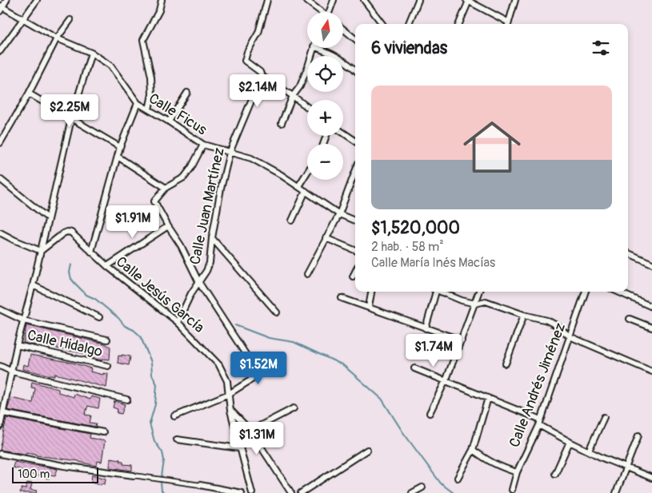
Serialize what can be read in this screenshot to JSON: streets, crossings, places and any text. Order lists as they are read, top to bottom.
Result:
{
  "streets": {
    "street": [
      "Calle Ficus",
      "Calle Juan Martínez",
      "Calle Jesús García",
      "Calle Hidalgo",
      "Calle Andrés Jiménez"
    ]
  },
  "crossings": [
    ["Calle Ficus", "Calle Juan Martínez"],
    ["Calle Juan Martínez", "Calle Jesús García"]
  ],
  "scale_bar": "100 m",
  "north": "top",
  "page": {
    "map_buttons": ["+", "−"],
    "heading": "6 viviendas",
    "list": [
      {
        "name": "$1,520,000",
        "note": "2 hab. · 58 m² · Calle María Inés Macías"
      }
    ],
    "price": [
      "$2.14M",
      "$2.25M",
      "$1.91M",
      "$1.74M",
      "$1.52M",
      "$1.31M"
    ],
    "scale": "100 m"
  }
}
